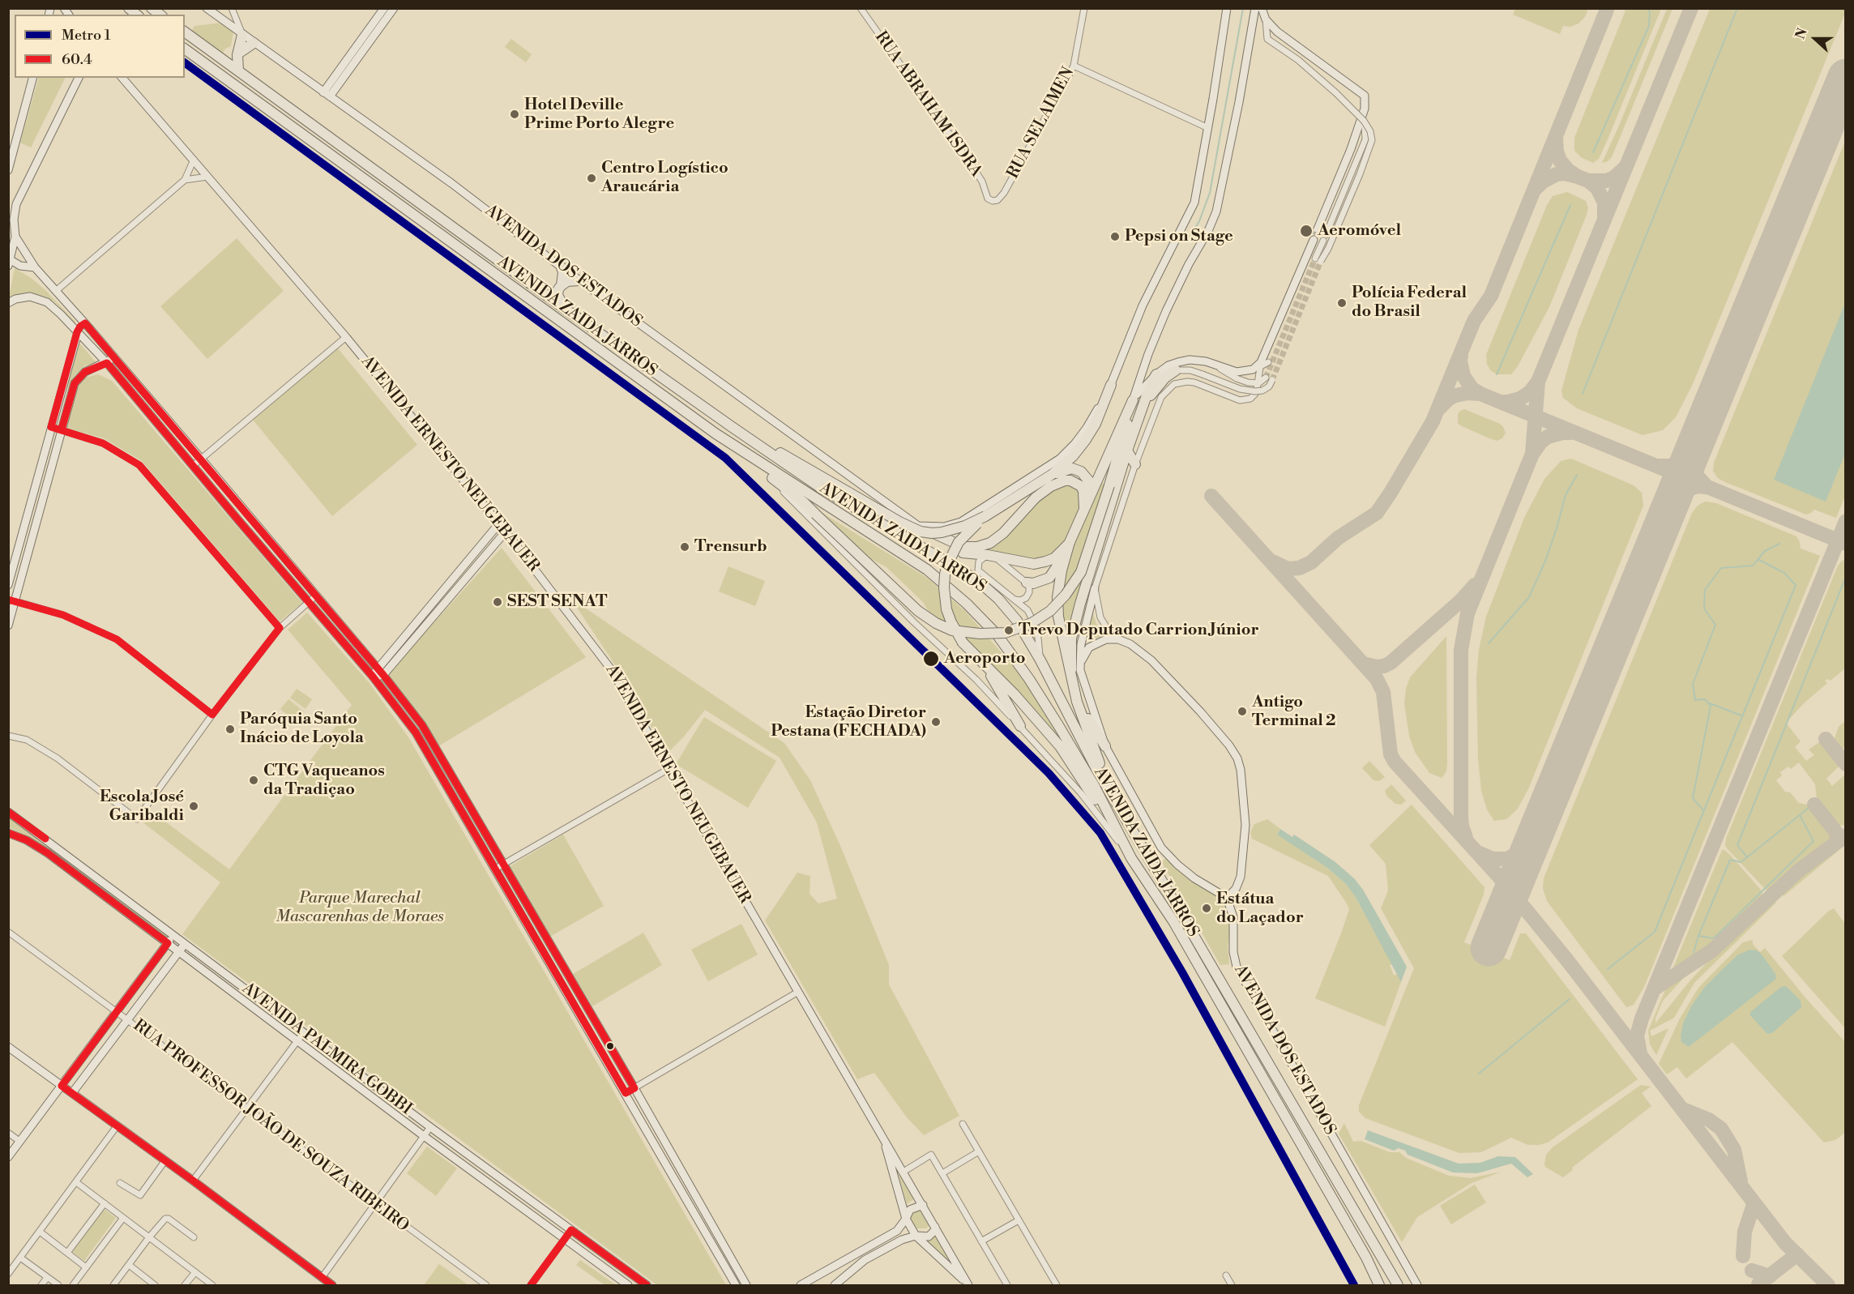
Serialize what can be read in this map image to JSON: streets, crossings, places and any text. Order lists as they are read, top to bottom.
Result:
{
  "streets": {
    "highway": ["AVENIDA ZAIDA JARROS"],
    "street": [
      "RUA ABRAHAM ISDRA",
      "RUA SELAIMEN",
      "AVENIDA DOS ESTADOS",
      "AVENIDA ERNESTO NEUGEBAUER",
      "AVENIDA PALMIRA GOBBI",
      "RUA PROFESSOR JOÃO DE SOUZA RIBEIRO"
    ]
  },
  "crossings": [
    ["RUA ABRAHAM ISDRA", "RUA SELAIMEN"]
  ],
  "parks": ["Parque Marechal Mascarenhas de Moraes"],
  "places": [
    "Hotel Deville Prime Porto Alegre",
    "Centro Logístico Araucária",
    "Aeromóvel",
    "Pepsi on Stage",
    "Polícia Federal do Brasil",
    "Trensurb",
    "SEST SENAT",
    "Trevo Deputado Carrion Júnior",
    "Aeroporto",
    "Antigo Terminal 2",
    "Estação Diretor Pestana (FECHADA)",
    "Paróquia Santo Inácio de Loyola",
    "CTG Vaqueanos da Tradiçao",
    "Escola José Garibaldi",
    "Estátua do Laçador"
  ],
  "lines": ["metro line 1", "transit line 60.4"],
  "legend": ["Metro 1", "60.4"],
  "north": "left"
}
